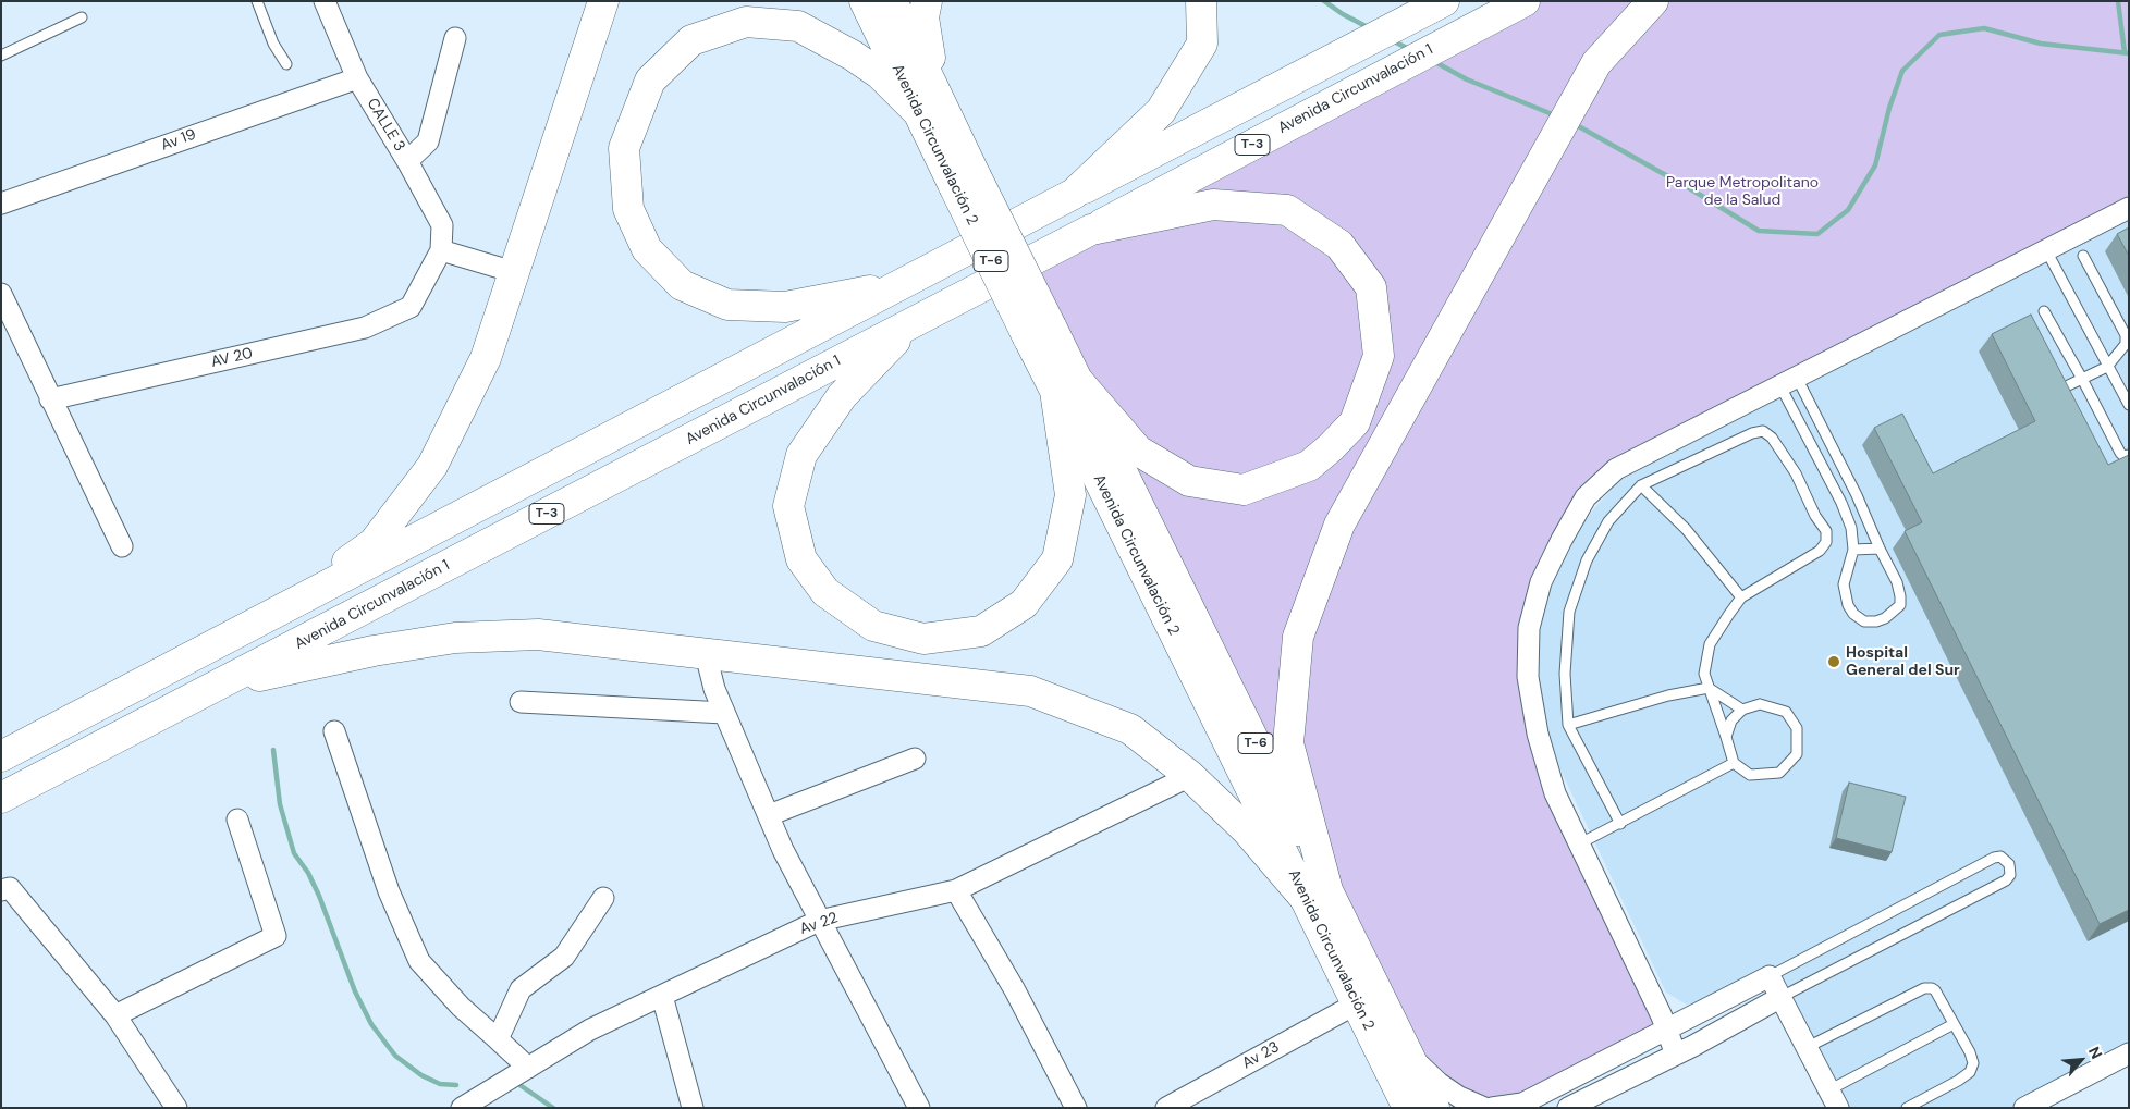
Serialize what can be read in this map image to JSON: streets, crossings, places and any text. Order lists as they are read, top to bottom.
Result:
{
  "streets": {
    "main road": [
      "Avenida Circunvalación 1",
      "Avenida Circunvalación 2",
      "T-3",
      "T-6"
    ],
    "street": [
      "CALLE 3",
      "Av 19",
      "AV 20",
      "Av 22",
      "Av 23"
    ]
  },
  "crossings": [
    ["CALLE 3", "Av 19"],
    ["CALLE 3", "AV 20"],
    ["Avenida Circunvalación 2", "Av 23"]
  ],
  "parks": ["Parque Metropolitano de la Salud"],
  "places": ["Hospital General del Sur"],
  "north": "top right"
}
